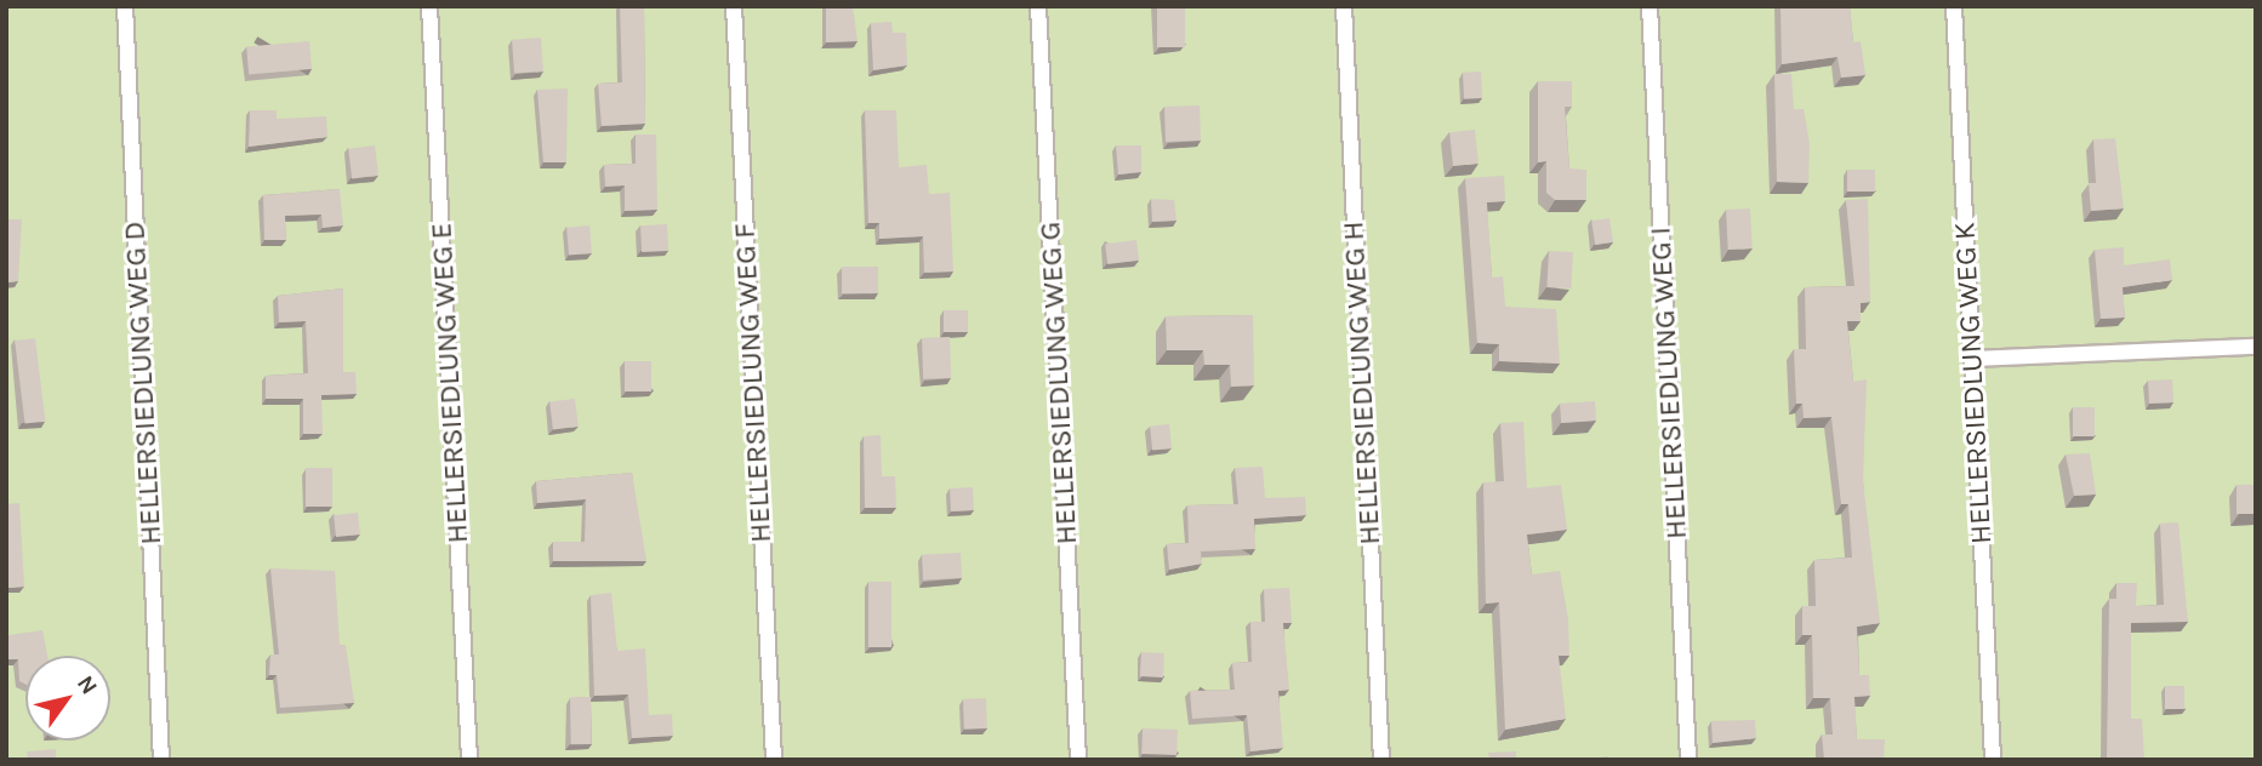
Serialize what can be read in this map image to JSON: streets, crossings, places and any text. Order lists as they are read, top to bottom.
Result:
{
  "streets": {
    "lane": [
      "HELLERSIEDLUNG WEG D",
      "HELLERSIEDLUNG WEG E",
      "HELLERSIEDLUNG WEG F",
      "HELLERSIEDLUNG WEG G",
      "HELLERSIEDLUNG WEG H",
      "HELLERSIEDLUNG WEG I",
      "HELLERSIEDLUNG WEG K"
    ]
  },
  "north": "top right"
}
